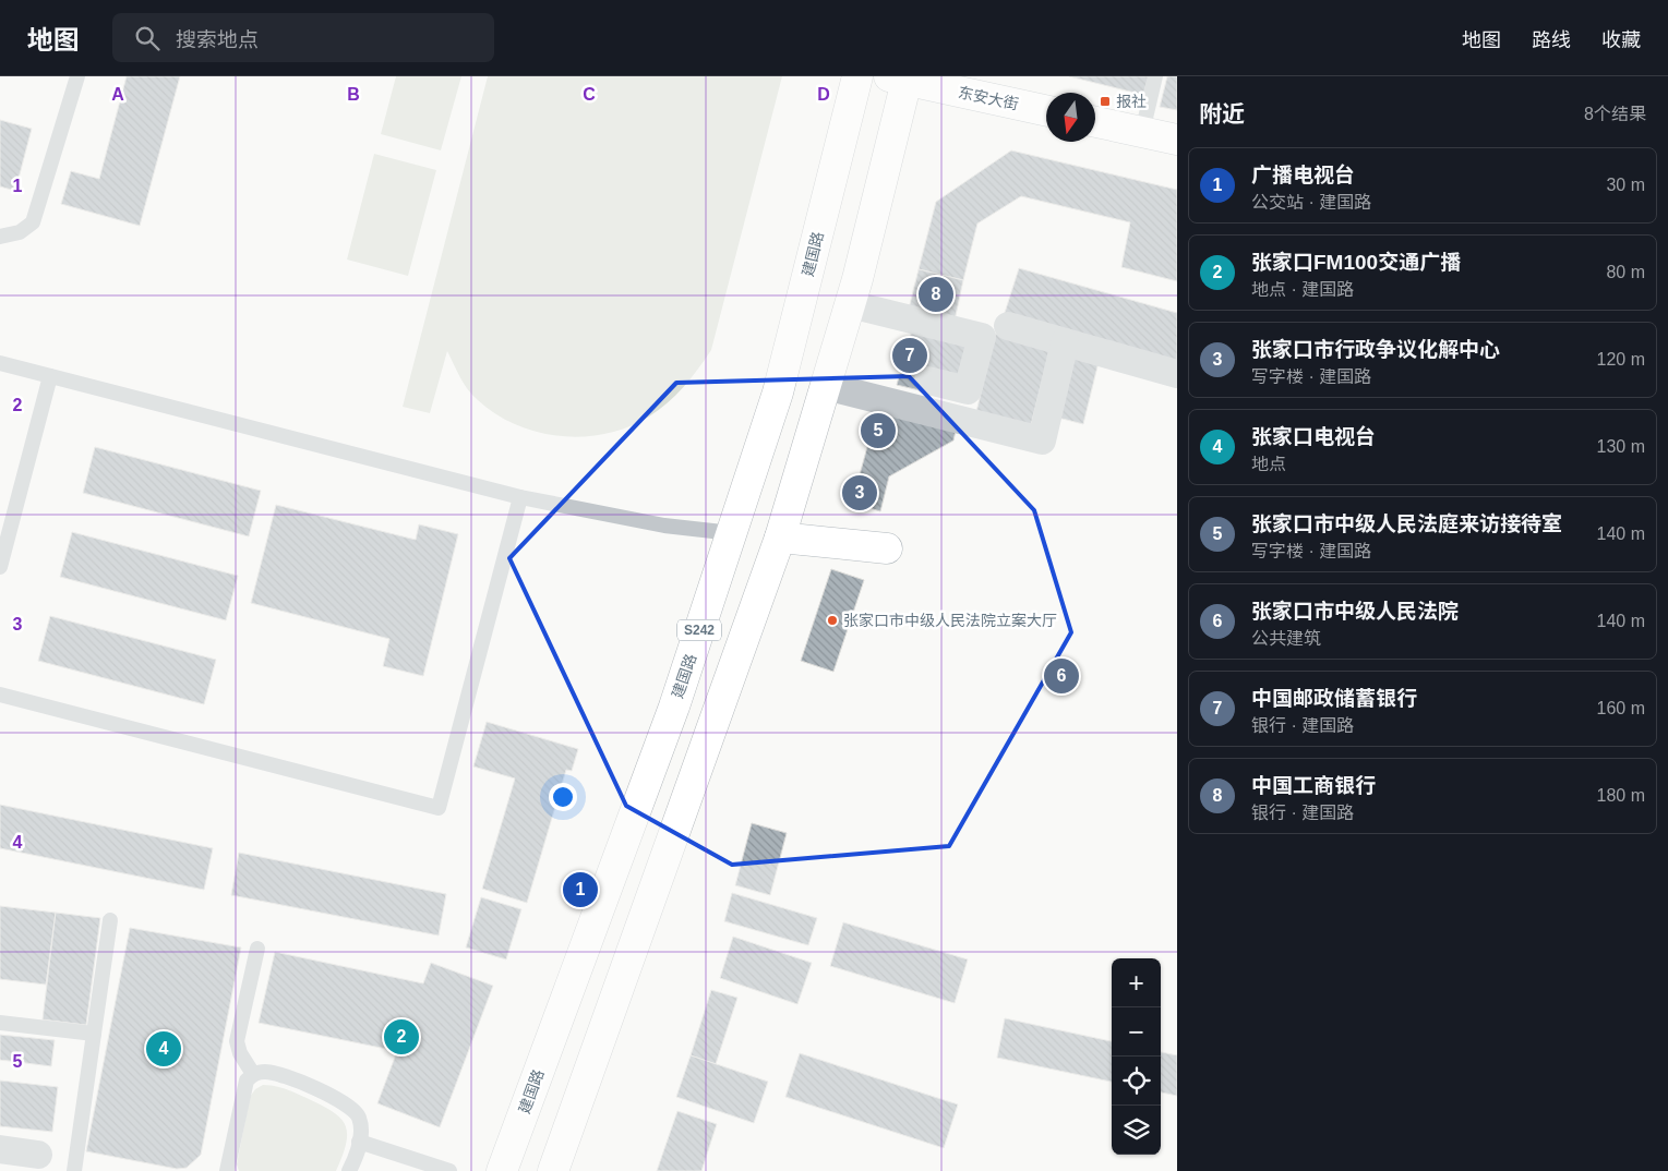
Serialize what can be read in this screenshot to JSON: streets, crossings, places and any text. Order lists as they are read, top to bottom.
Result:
{
  "streets": {
    "main road": ["东安大街", "建国路", "S242"]
  },
  "crossings": [
    ["东安大街", "S242"]
  ],
  "places": {
    "transit": ["报社"],
    "other": ["张家口市中级人民法院立案大厅"]
  },
  "north": "bottom",
  "page": {
    "header": "地图",
    "search": "搜索地点",
    "nav": ["地图", "路线", "收藏"],
    "heading": ["附近", "8个结果"],
    "list": [
      {
        "mark": "1",
        "name": "广播电视台",
        "note": "公交站 · 建国路",
        "value": "30 m"
      },
      {
        "mark": "2",
        "name": "张家口FM100交通广播",
        "note": "地点 · 建国路",
        "value": "80 m"
      },
      {
        "mark": "3",
        "name": "张家口市行政争议化解中心",
        "note": "写字楼 · 建国路",
        "value": "120 m"
      },
      {
        "mark": "4",
        "name": "张家口电视台",
        "note": "地点",
        "value": "130 m"
      },
      {
        "mark": "5",
        "name": "张家口市中级人民法庭来访接待室",
        "note": "写字楼 · 建国路",
        "value": "140 m"
      },
      {
        "mark": "6",
        "name": "张家口市中级人民法院",
        "note": "公共建筑",
        "value": "140 m"
      },
      {
        "mark": "7",
        "name": "中国邮政储蓄银行",
        "note": "银行 · 建国路",
        "value": "160 m"
      },
      {
        "mark": "8",
        "name": "中国工商银行",
        "note": "银行 · 建国路",
        "value": "180 m"
      }
    ],
    "pins": [
      "8",
      "7",
      "5",
      "3",
      "6",
      "1",
      "2",
      "4"
    ],
    "map_buttons": ["+", "−"]
  },
  "grid": {
    "columns": [
      "A",
      "B",
      "C",
      "D"
    ],
    "rows": [
      "1",
      "2",
      "3",
      "4",
      "5"
    ]
  }
}
